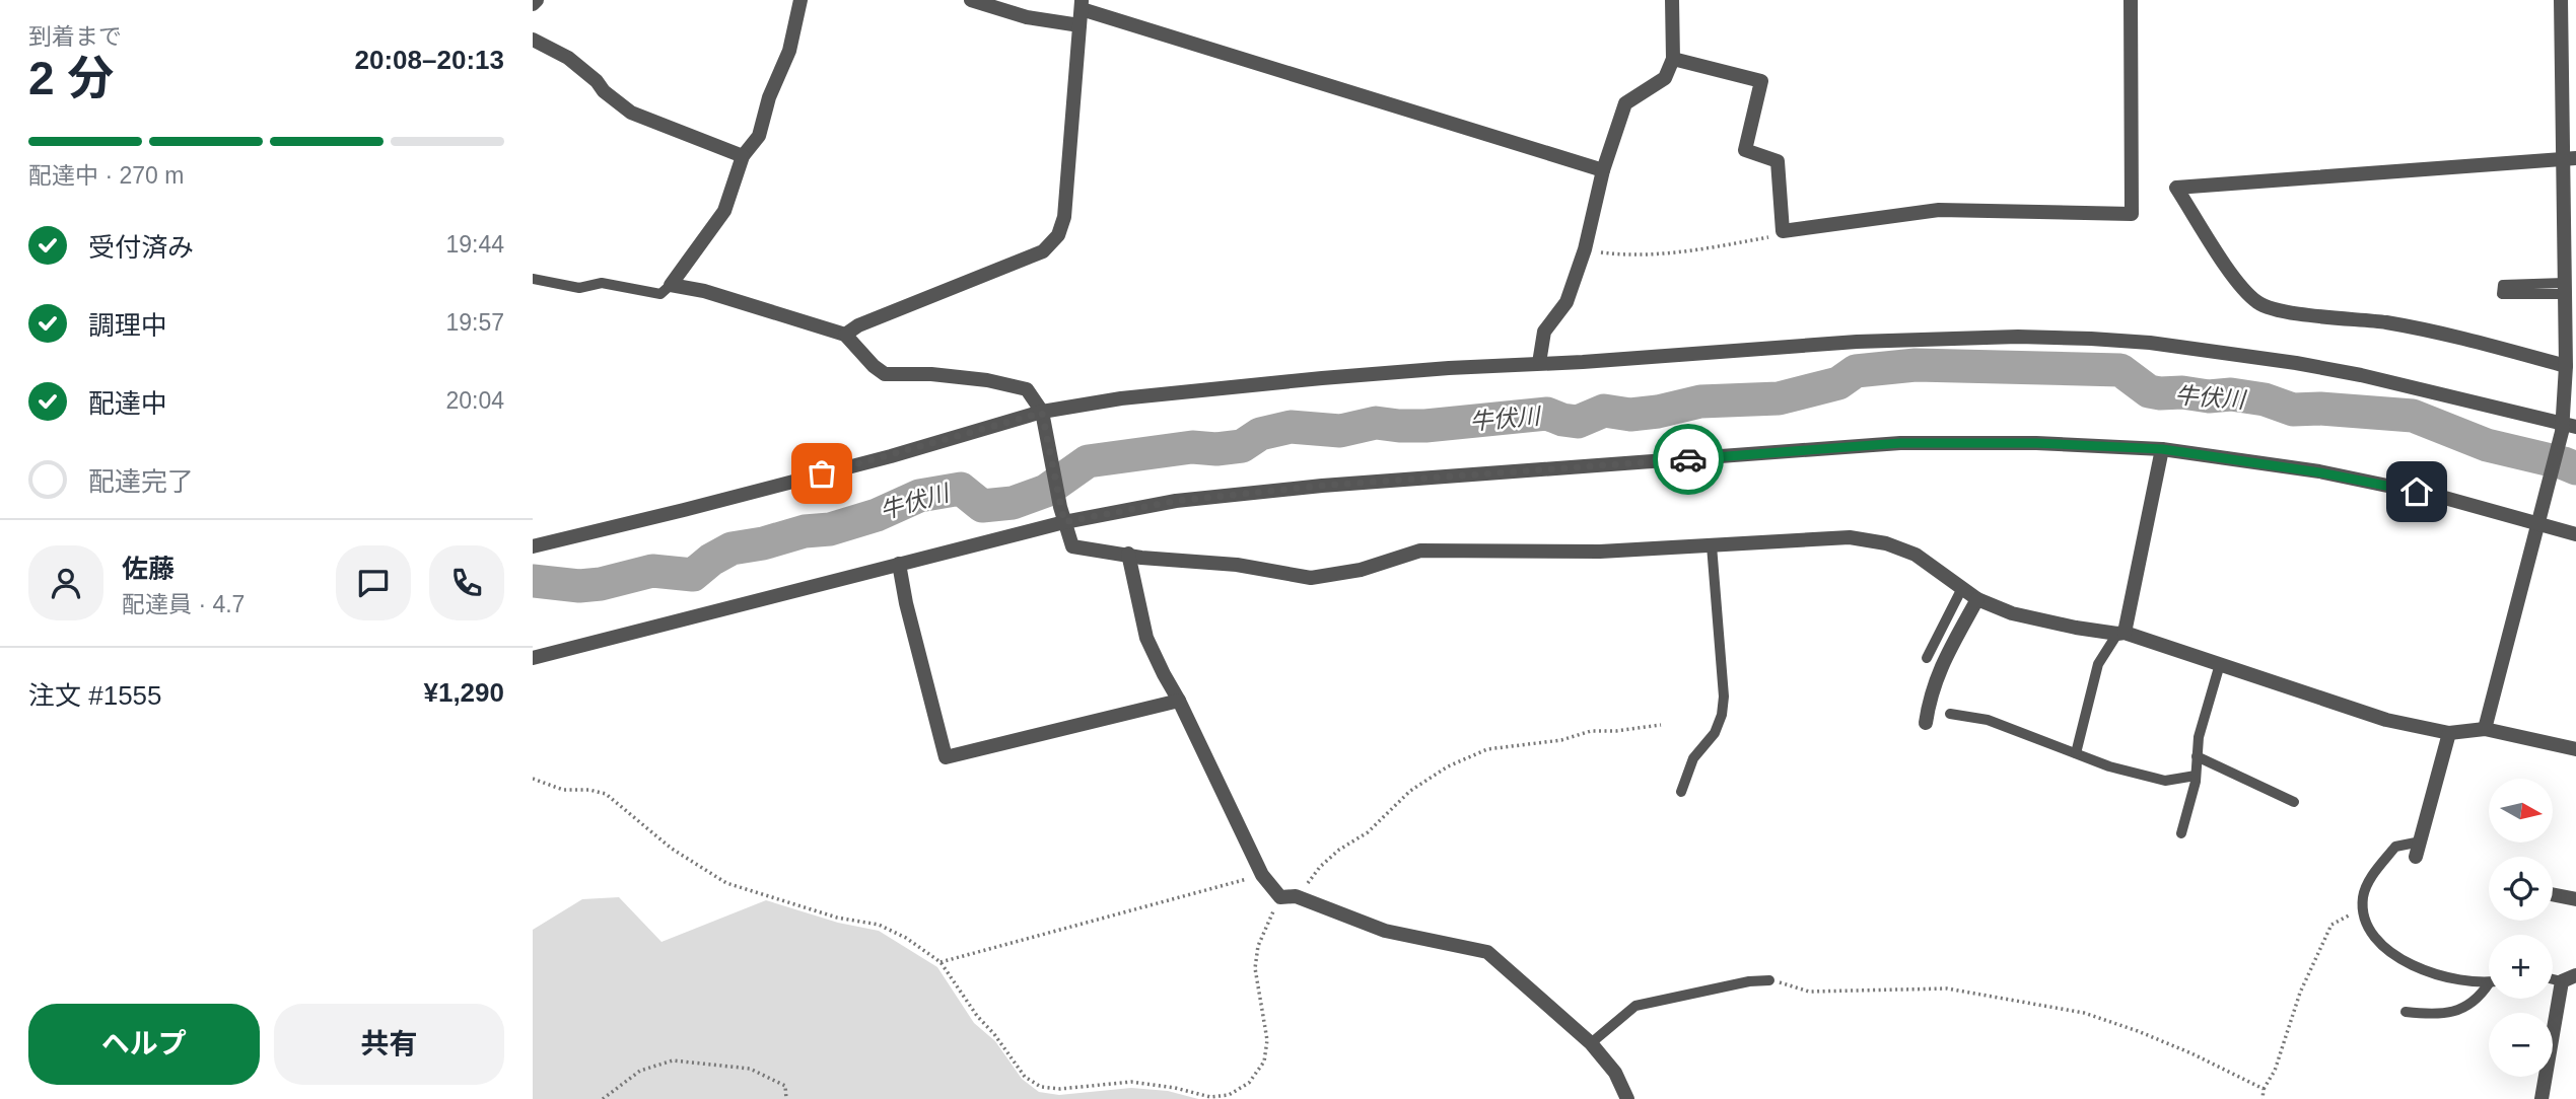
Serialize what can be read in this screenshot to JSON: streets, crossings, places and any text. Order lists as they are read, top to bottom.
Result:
{
  "water": ["牛伏川"],
  "north": "right",
  "page": {
    "heading": ["2 分", "到着まで", "20:08–20:13"],
    "panel": [
      "佐藤",
      "配達員 · 4.7",
      "注文 #1555",
      "¥1,290"
    ],
    "bar": "配達中 · 270 m",
    "list": [
      ["受付済み", "19:44"],
      ["調理中", "19:57"],
      ["配達中", "20:04"],
      "配達完了"
    ],
    "map_buttons": ["+", "−"],
    "buttons": ["ヘルプ", "共有"]
  }
}
